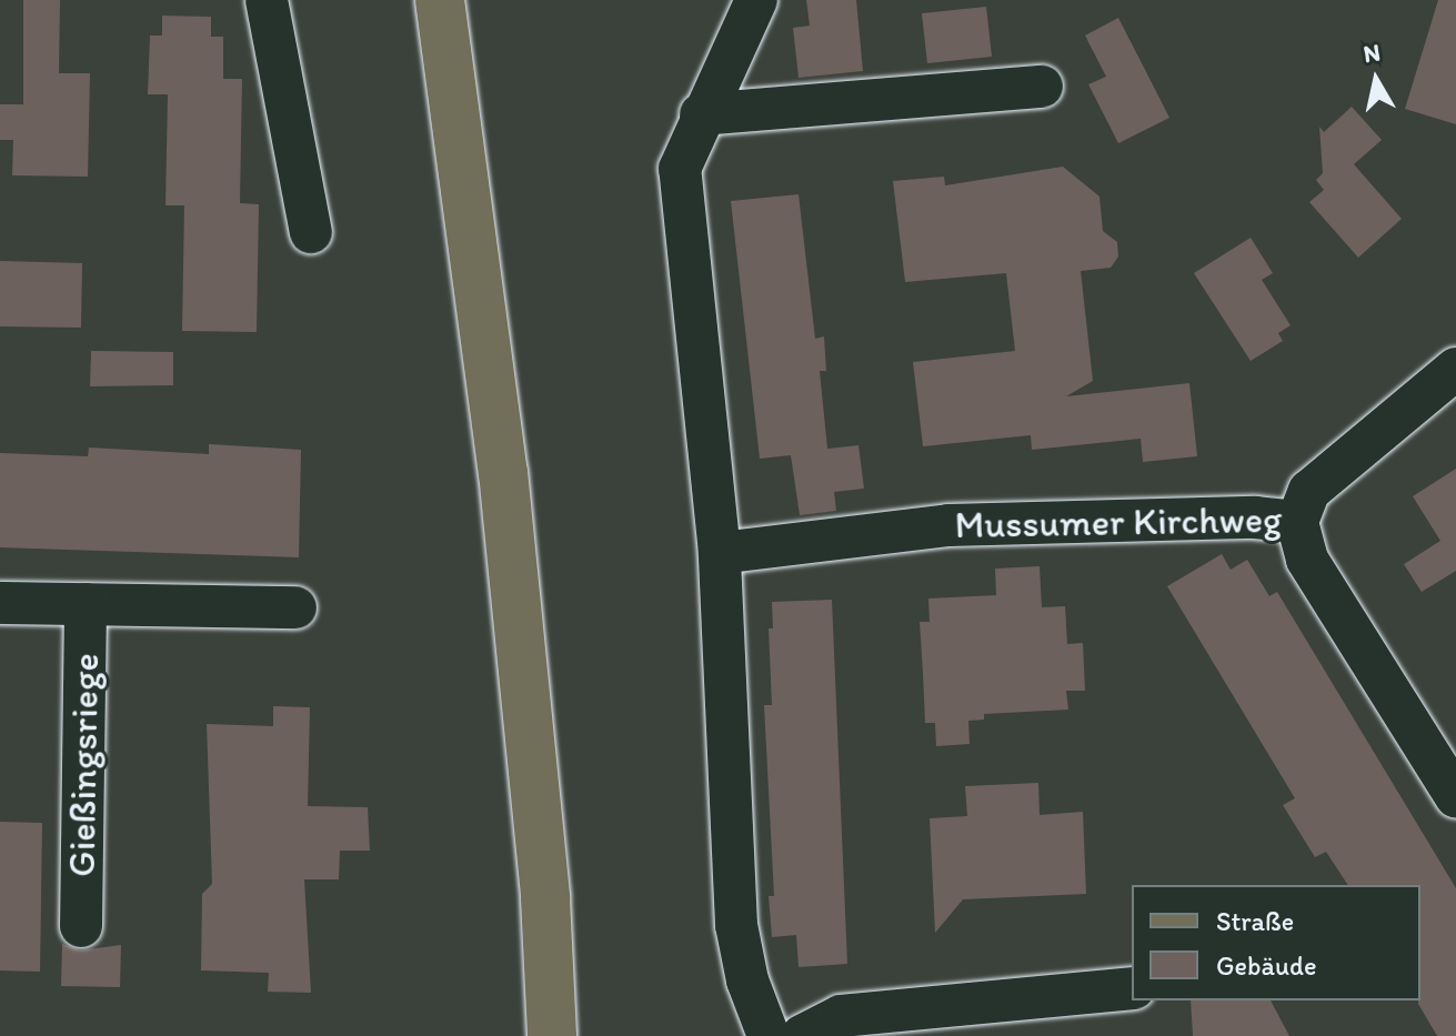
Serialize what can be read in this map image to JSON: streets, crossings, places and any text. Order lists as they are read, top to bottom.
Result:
{
  "streets": {
    "street": ["Mussumer Kirchweg", "Gießingsriege"]
  },
  "legend": ["Straße", "Gebäude"],
  "north": "top"
}
